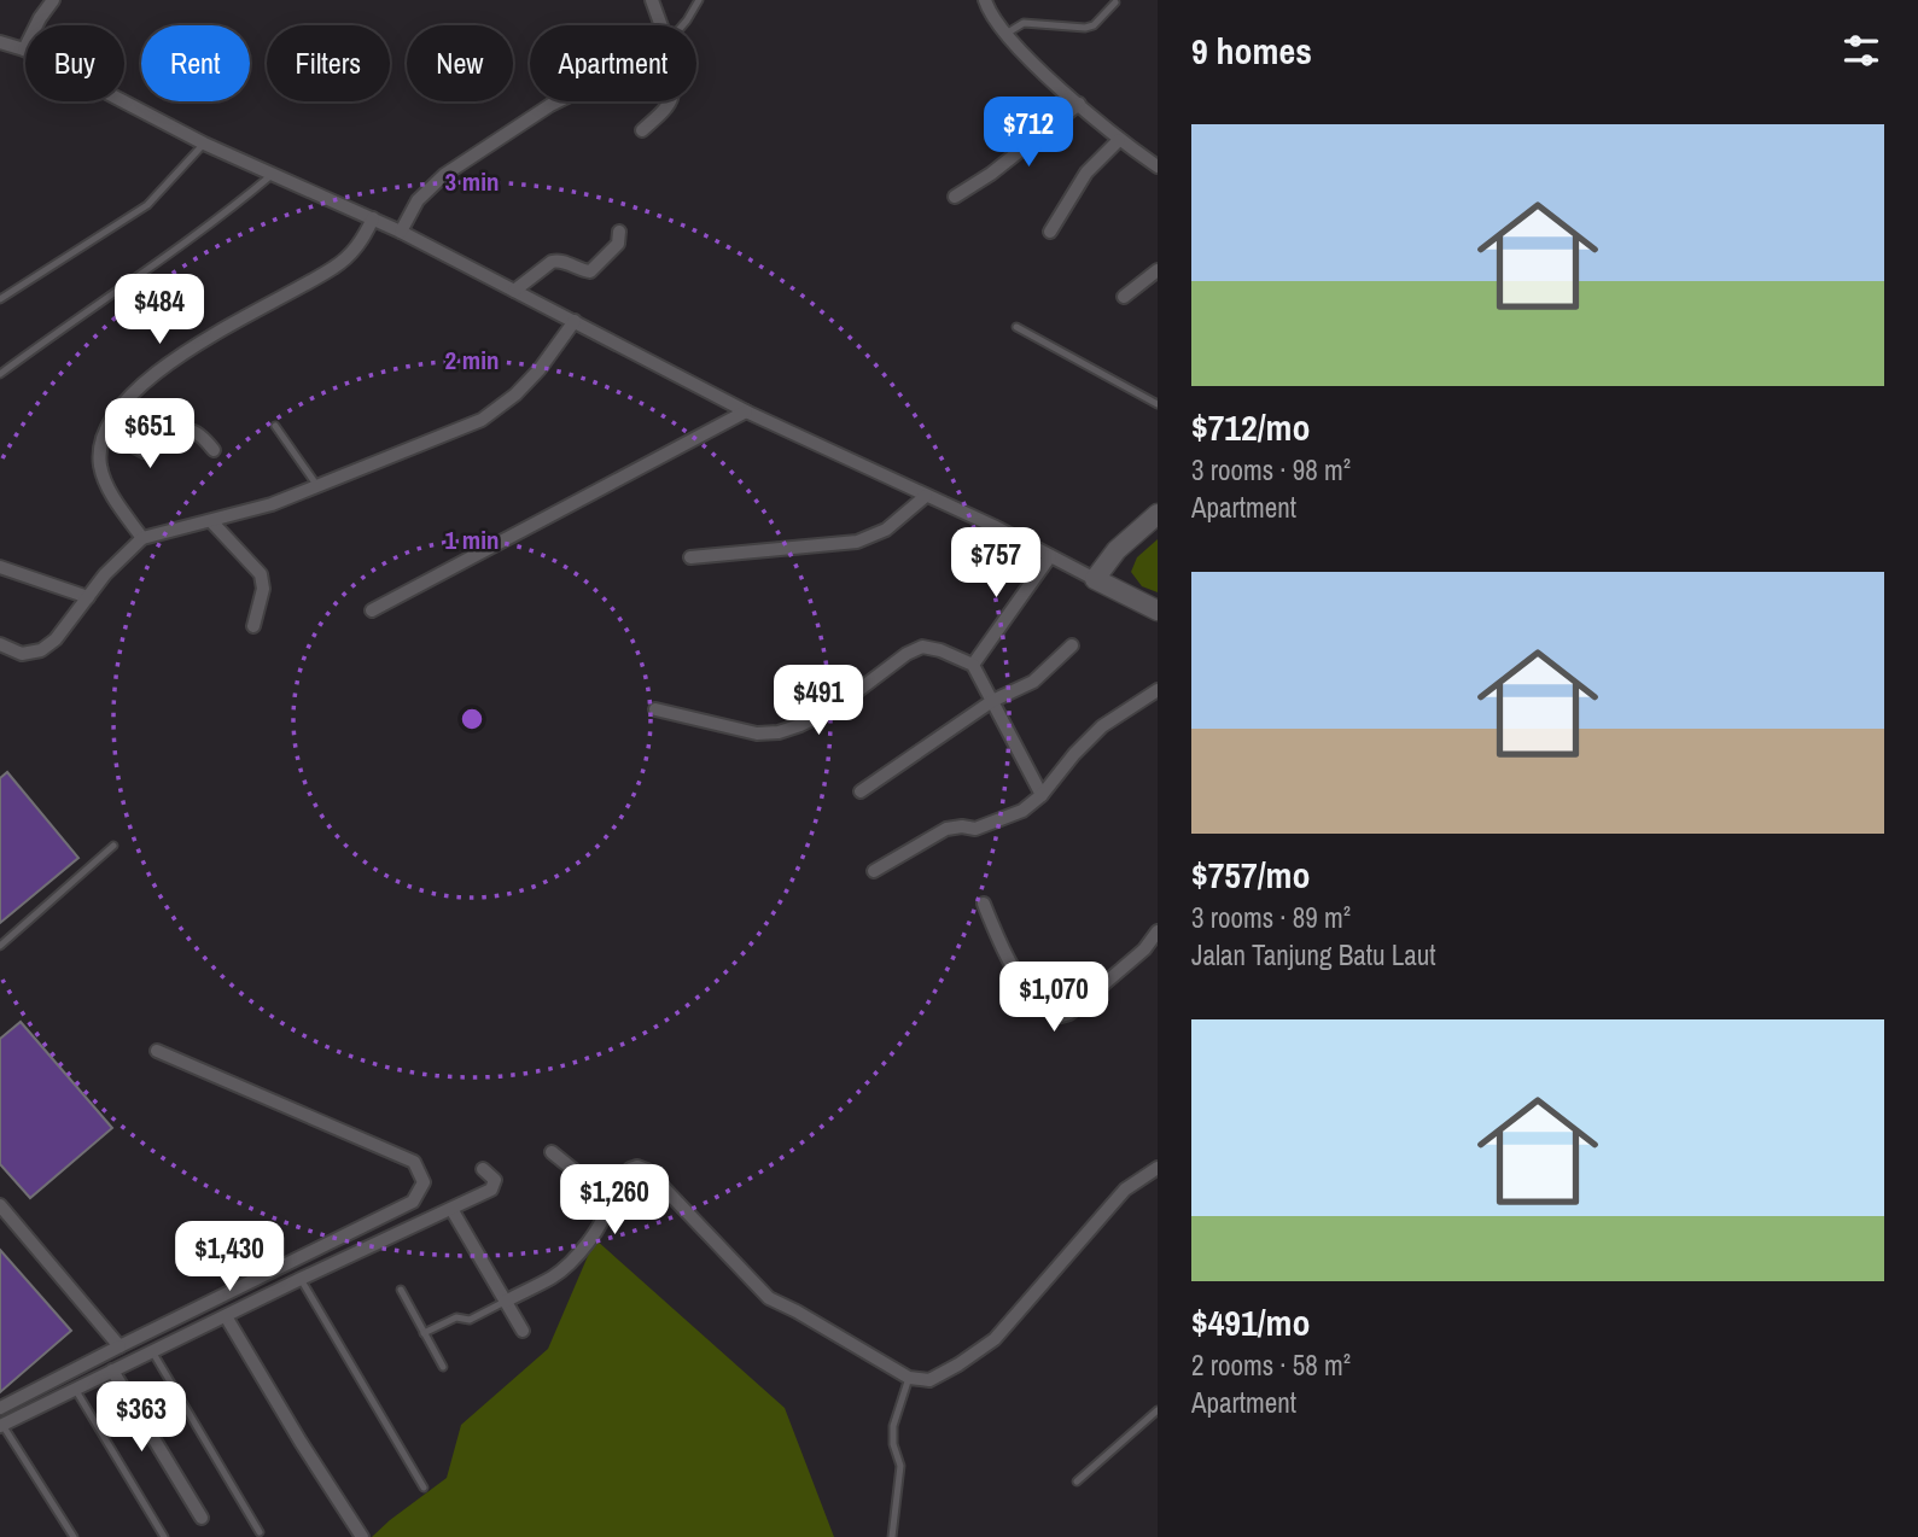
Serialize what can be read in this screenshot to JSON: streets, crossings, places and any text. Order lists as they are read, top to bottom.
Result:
{
  "page": {
    "heading": "9 homes",
    "chip": [
      "Buy",
      "Rent",
      "Filters",
      "New",
      "Apartment"
    ],
    "price": [
      "$712",
      "$484",
      "$651",
      "$757",
      "$491",
      "$1,070",
      "$1,260",
      "$1,430",
      "$363"
    ],
    "list": [
      {
        "name": "$712/mo",
        "note": "3 rooms · 98 m² · Apartment"
      },
      {
        "name": "$757/mo",
        "note": "3 rooms · 89 m² · Jalan Tanjung Batu Laut"
      },
      {
        "name": "$491/mo",
        "note": "2 rooms · 58 m² · Apartment"
      }
    ]
  },
  "rings": ["3 min", "2 min", "1 min"]
}
